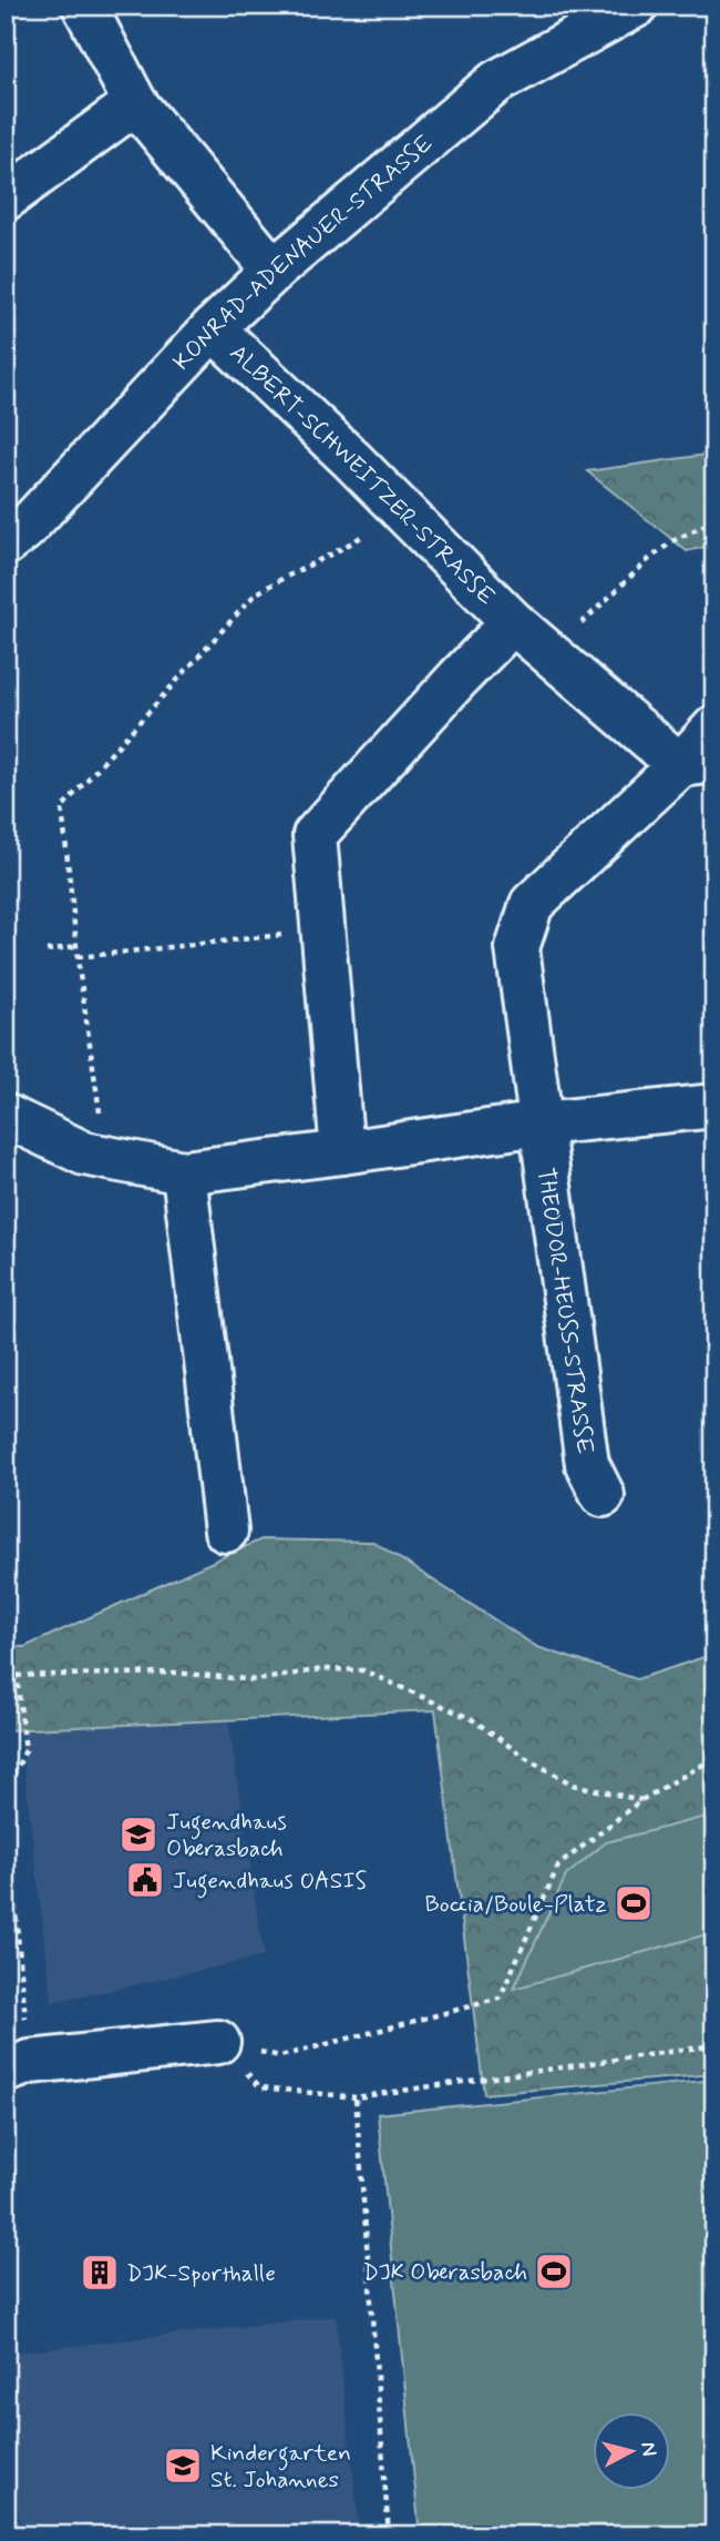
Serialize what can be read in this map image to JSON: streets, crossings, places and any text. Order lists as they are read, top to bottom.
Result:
{
  "streets": {
    "street": ["KONRAD-ADENAUER-STRASSE", "ALBERT-SCHWEITZER-STRASSE", "THEODOR-HEUSS-STRASSE"]
  },
  "crossings": [
    ["KONRAD-ADENAUER-STRASSE", "ALBERT-SCHWEITZER-STRASSE"]
  ],
  "places": {
    "school or university": ["Jugendhaus Oberasbach", "Kindergarten St. Johannes"],
    "public building": ["Jugendhaus OASIS"],
    "sports": ["Boccia/Boule-Platz", "DJK Oberasbach"],
    "building": ["DJK-Sporthalle"]
  },
  "north": "right"
}
